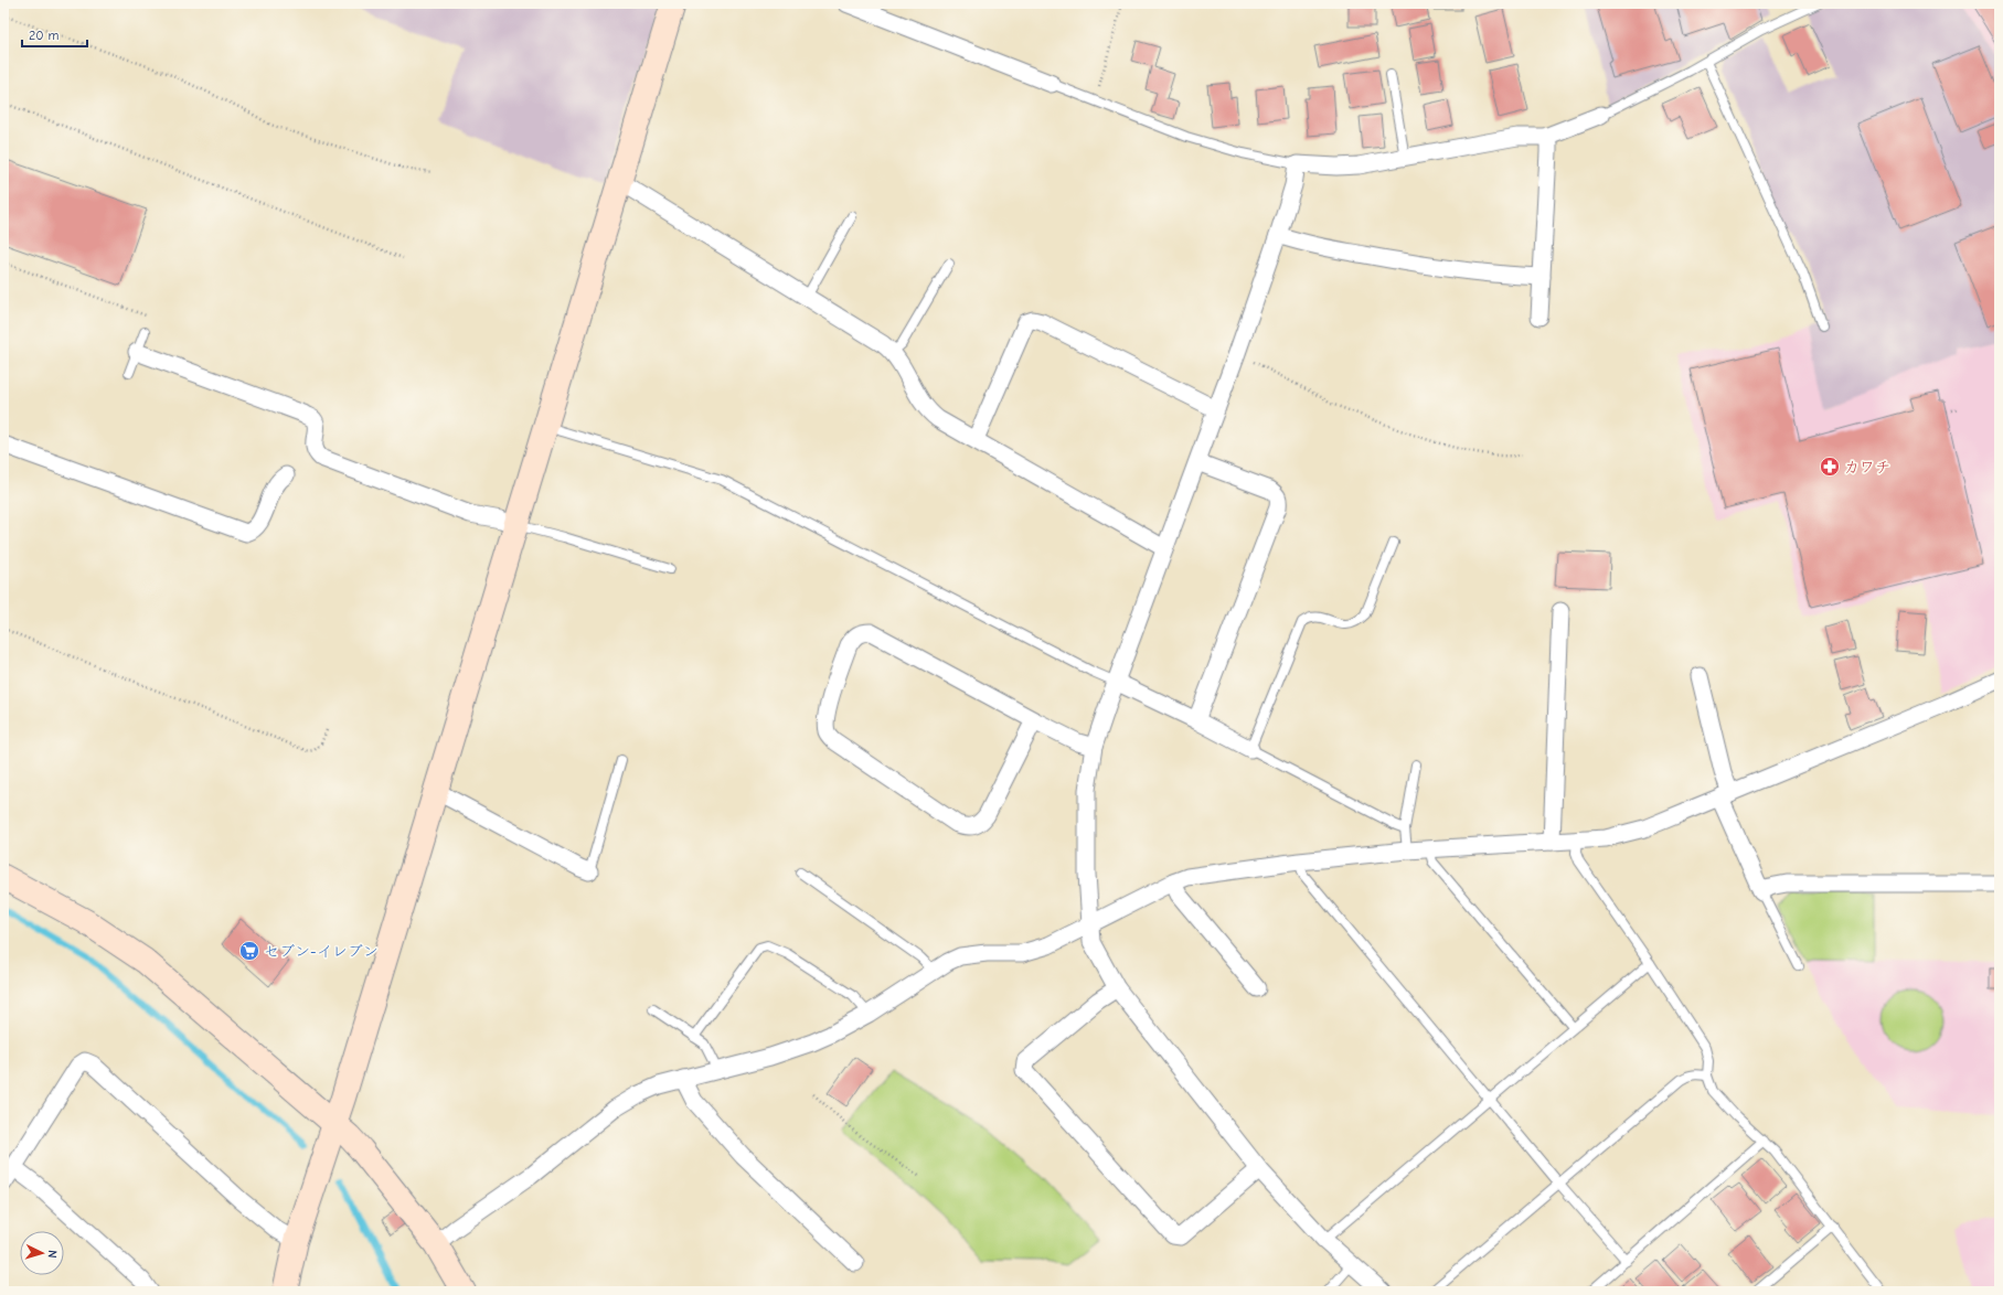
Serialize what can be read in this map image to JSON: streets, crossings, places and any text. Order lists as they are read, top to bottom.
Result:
{
  "places": {
    "pharmacy": ["カワチ"],
    "supermarket": ["セブン-イレブン"]
  },
  "scale_bar": "20 m",
  "north": "right"
}
